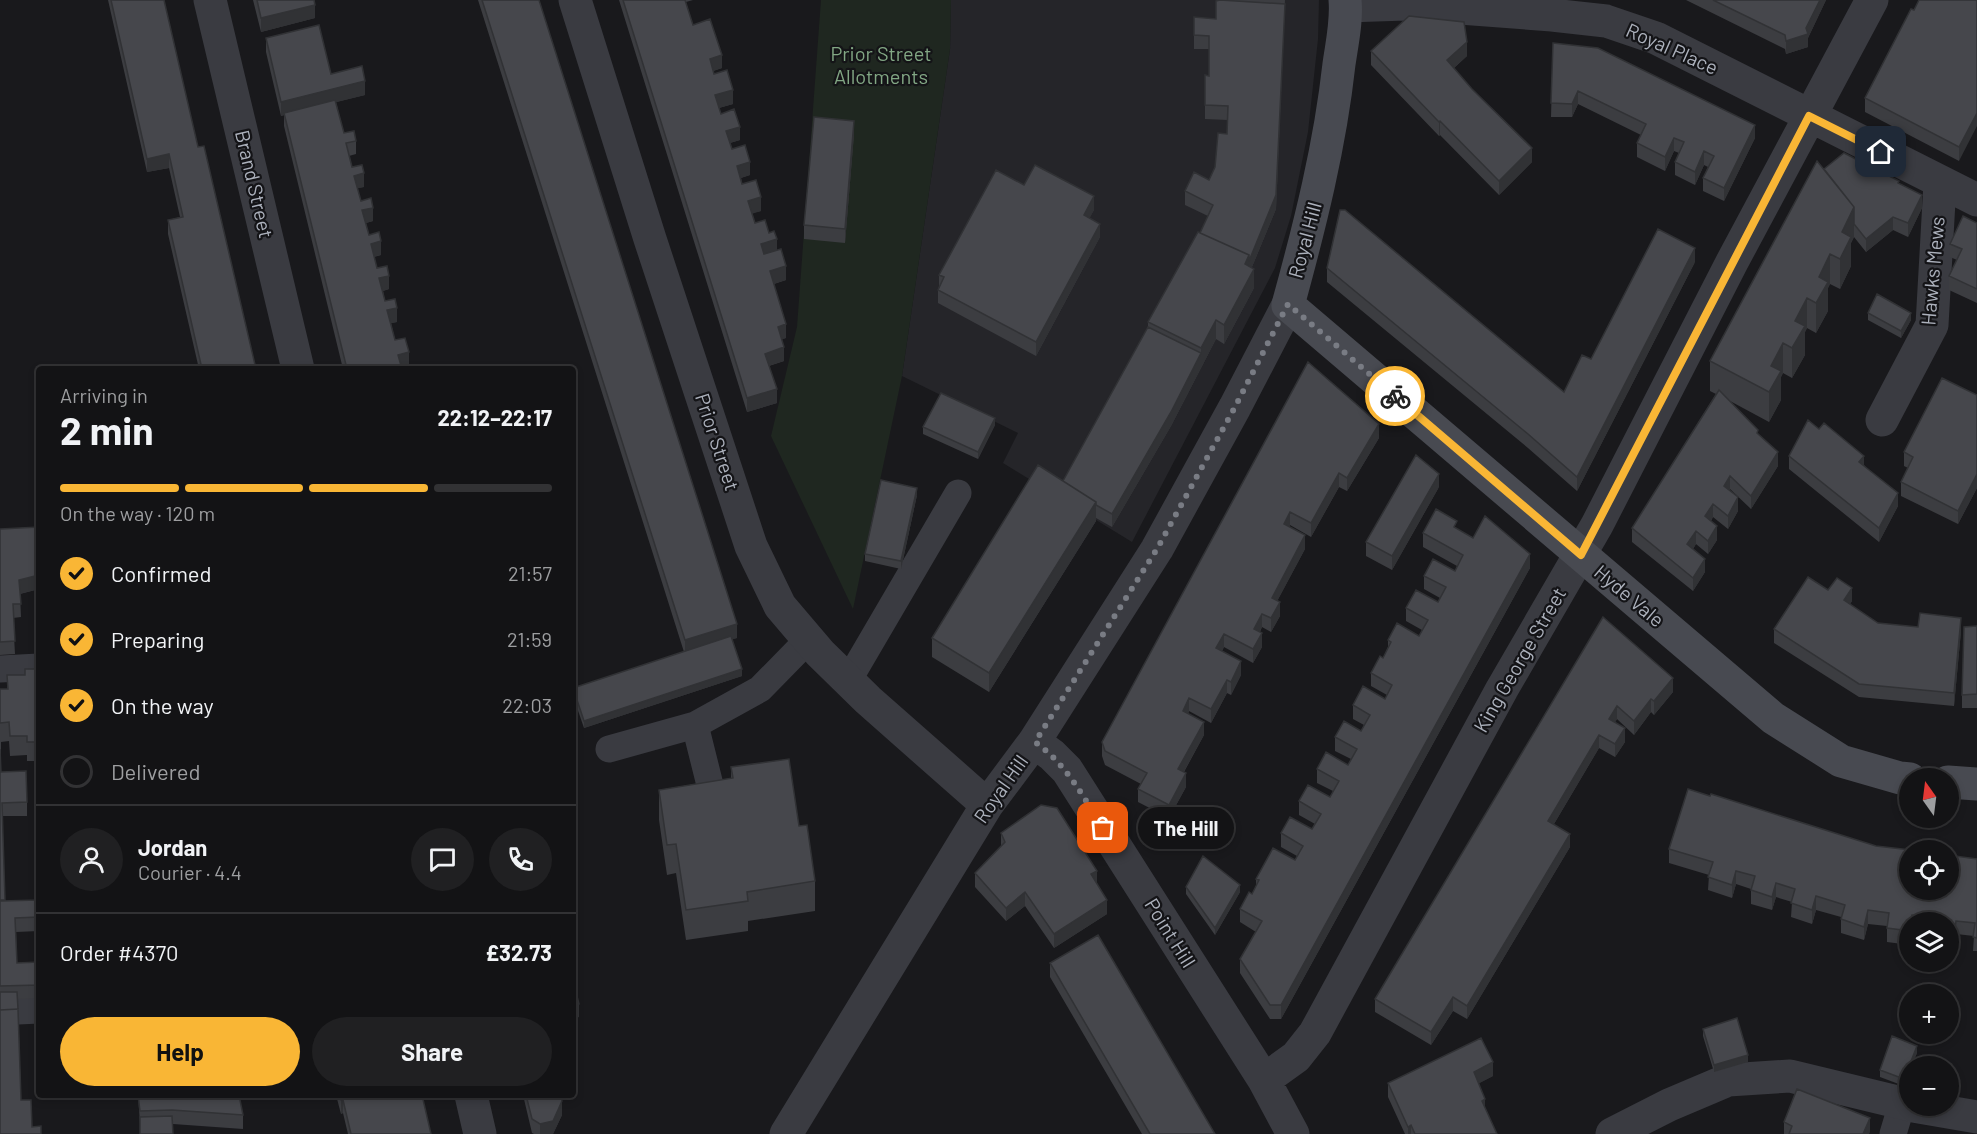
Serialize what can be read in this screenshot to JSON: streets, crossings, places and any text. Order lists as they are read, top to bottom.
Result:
{
  "streets": {
    "main road": ["Royal Hill", "Hyde Vale"],
    "street": [
      "Royal Place",
      "Brand Street",
      "Hawks Mews",
      "Prior Street",
      "King George Street",
      "Point Hill"
    ]
  },
  "crossings": [
    ["Royal Place", "Royal Hill"],
    ["Royal Place", "Hawks Mews"],
    ["Royal Place", "King George Street"],
    ["Royal Hill", "Prior Street"],
    ["Royal Hill", "Hyde Vale"],
    ["Royal Hill", "Point Hill"],
    ["Hyde Vale", "King George Street"],
    ["King George Street", "Point Hill"]
  ],
  "parks": ["Prior Street Allotments"],
  "places": ["The Hill"],
  "north": "top",
  "page": {
    "heading": ["2 min", "Arriving in", "22:12–22:17"],
    "panel": [
      "Jordan",
      "Courier · 4.4",
      "Order #4370",
      "£32.73"
    ],
    "bar": "On the way · 120 m",
    "list": [
      ["Confirmed", "21:57"],
      ["Preparing", "21:59"],
      ["On the way", "22:03"],
      "Delivered"
    ],
    "map_buttons": ["+", "−"],
    "bubble": "The Hill",
    "buttons": ["Help", "Share"]
  }
}
